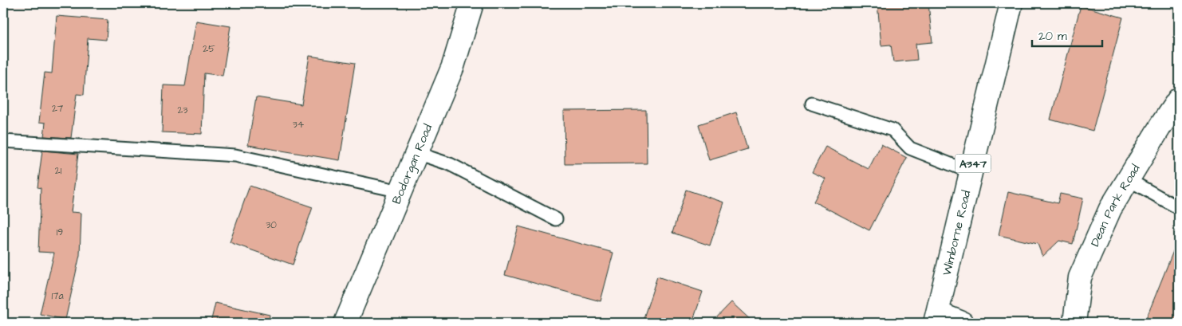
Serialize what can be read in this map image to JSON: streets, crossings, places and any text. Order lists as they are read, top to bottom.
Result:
{
  "streets": {
    "street": [
      "A347",
      "Bodorgan Road",
      "Dean Park Road",
      "Wimborne Road"
    ]
  },
  "house_numbers": [
    "25",
    "27",
    "23",
    "34",
    "21",
    "30",
    "19",
    "17a"
  ],
  "scale_bar": "20 m"
}
